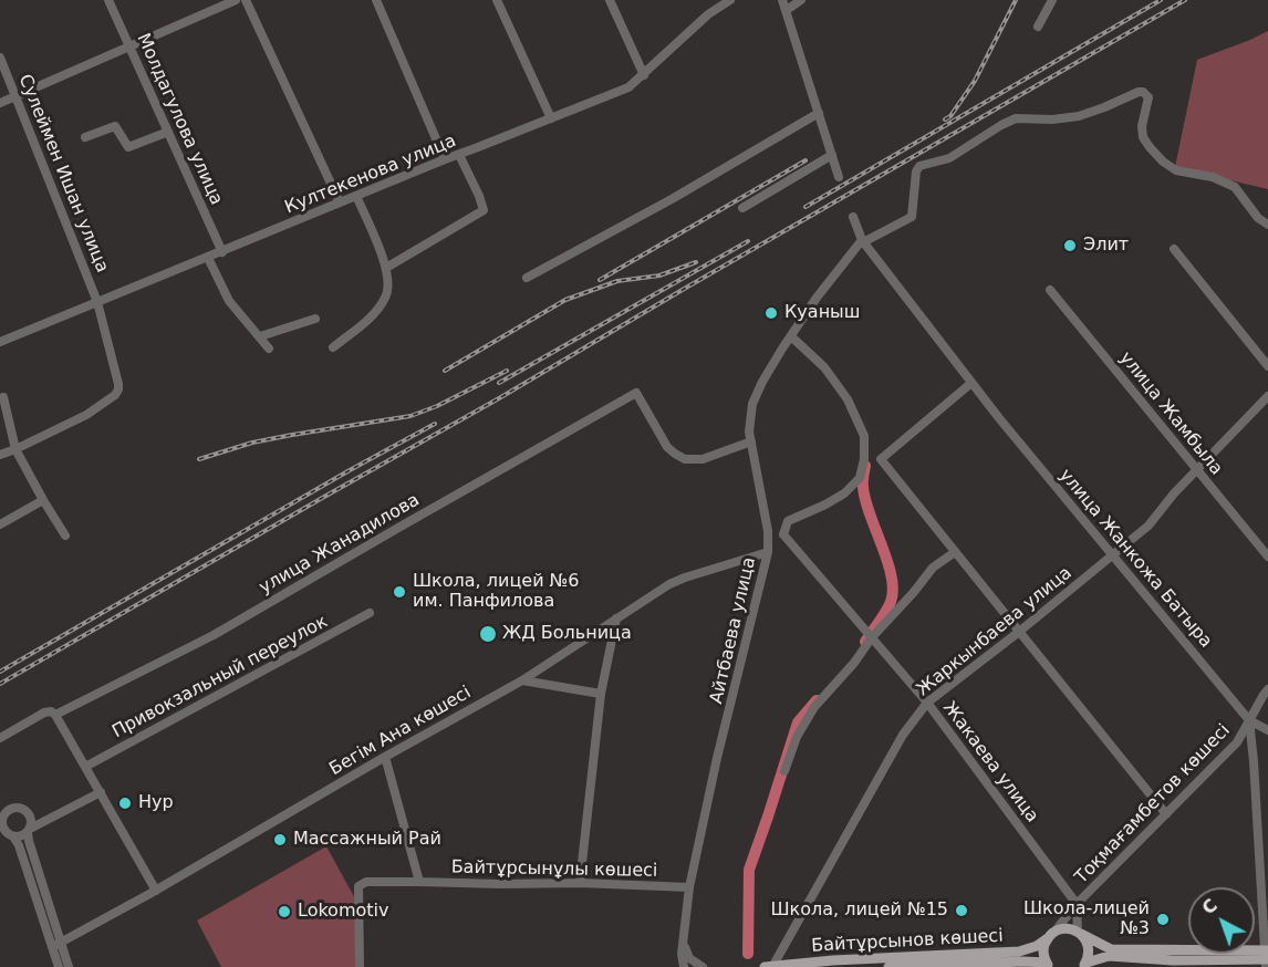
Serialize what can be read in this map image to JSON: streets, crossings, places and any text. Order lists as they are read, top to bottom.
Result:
{
  "streets": {
    "main road": ["Байтұрсынов көшесі"],
    "street": [
      "Молдагулова улица",
      "Сулеймен Ишан улица",
      "Култекенова улица",
      "улица Жамбыла",
      "улица Жанадилова",
      "улица Жанкожа Батыра",
      "Айтбаева улица",
      "Жаркынбаева улица",
      "Привокзальный переулок",
      "Бегім Ана көшесі",
      "Жакаева улица",
      "Тоқмағамбетов көшесі",
      "Байтұрсынұлы көшесі"
    ]
  },
  "crossings": [
    ["Молдагулова улица", "Култекенова улица"],
    ["Сулеймен Ишан улица", "Култекенова улица"],
    ["улица Жамбыла", "Жаркынбаева улица"],
    ["улица Жанадилова", "Айтбаева улица"],
    ["улица Жанкожа Батыра", "Айтбаева улица"],
    ["улица Жанкожа Батыра", "Жаркынбаева улица"],
    ["улица Жанкожа Батыра", "Тоқмағамбетов көшесі"],
    ["Айтбаева улица", "Бегім Ана көшесі"],
    ["Айтбаева улица", "Байтұрсынұлы көшесі"],
    ["Жаркынбаева улица", "Жакаева улица"],
    ["Жаркынбаева улица", "Байтұрсынов көшесі"],
    ["Жакаева улица", "Тоқмағамбетов көшесі"],
    ["Тоқмағамбетов көшесі", "Байтұрсынов көшесі"]
  ],
  "places": [
    "Элит",
    "Куаныш",
    "Школа, лицей №6 им. Панфилова",
    "ЖД Больница",
    "Нур",
    "Массажный Рай",
    "Школа, лицей №15",
    "Lokomotiv",
    "Школа-лицей №3"
  ],
  "north": "top left"
}
